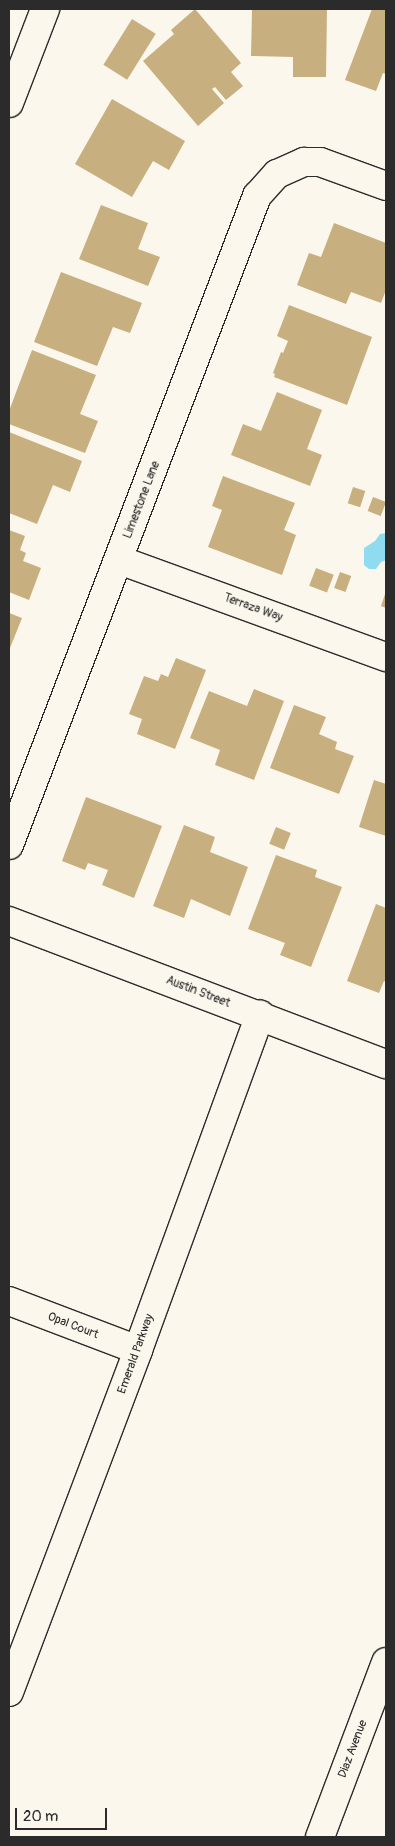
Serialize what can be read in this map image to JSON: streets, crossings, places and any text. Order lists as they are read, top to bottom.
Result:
{
  "streets": {
    "street": [
      "Limestone Lane",
      "Terraza Way",
      "Austin Street",
      "Opal Court",
      "Emerald Parkway",
      "Diaz Avenue"
    ]
  },
  "crossings": [
    ["Limestone Lane", "Terraza Way"],
    ["Austin Street", "Emerald Parkway"],
    ["Opal Court", "Emerald Parkway"]
  ],
  "scale_bar": "20 m"
}
